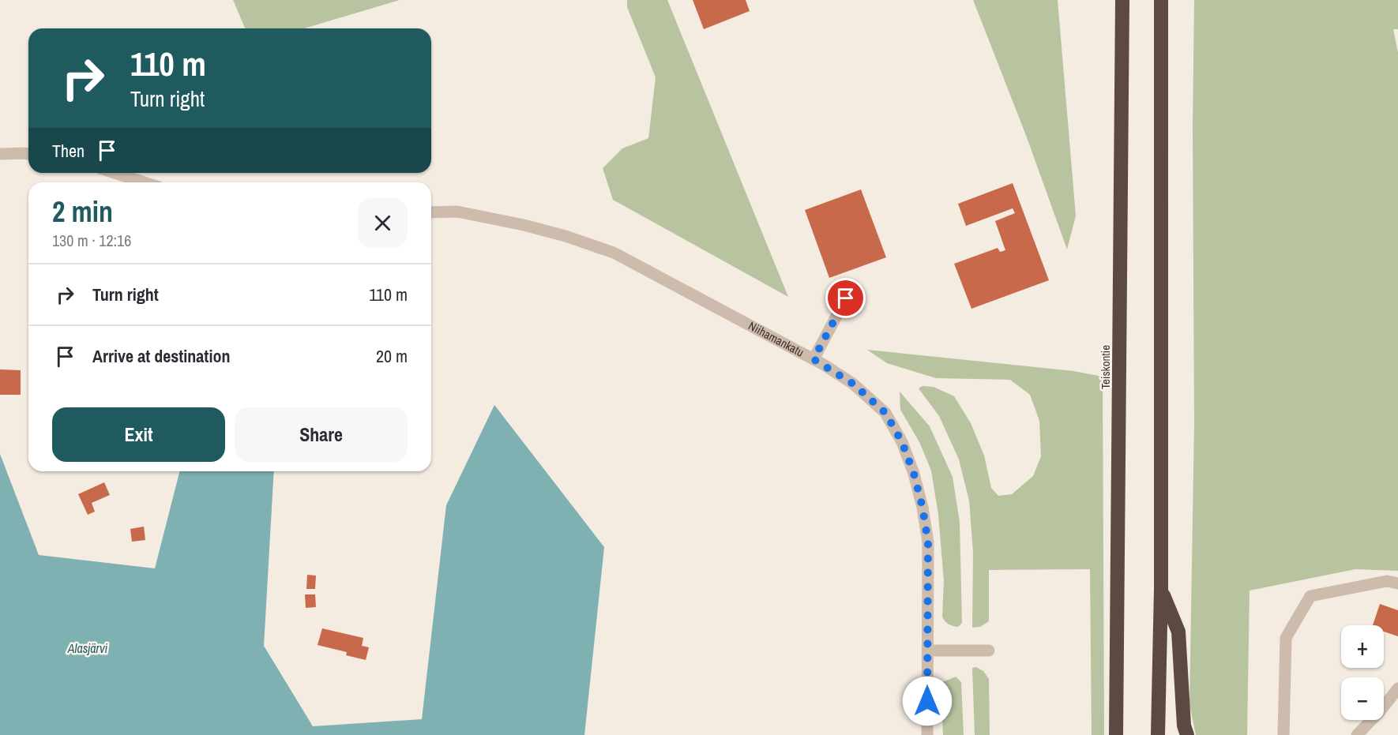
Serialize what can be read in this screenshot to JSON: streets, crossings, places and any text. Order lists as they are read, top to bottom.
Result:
{
  "streets": {
    "highway": ["Teiskontie"],
    "street": ["Niihamankatu"]
  },
  "water": ["Alasjärvi"],
  "page": {
    "turn": ["110 m", "Turn right"],
    "then": "Then",
    "heading": ["2 min", "130 m · 12:16"],
    "list": [
      {
        "name": "Turn right",
        "value": "110 m"
      },
      {
        "name": "Arrive at destination",
        "value": "20 m"
      }
    ],
    "buttons": ["Exit", "Share"],
    "map_buttons": ["+", "−"]
  }
}
